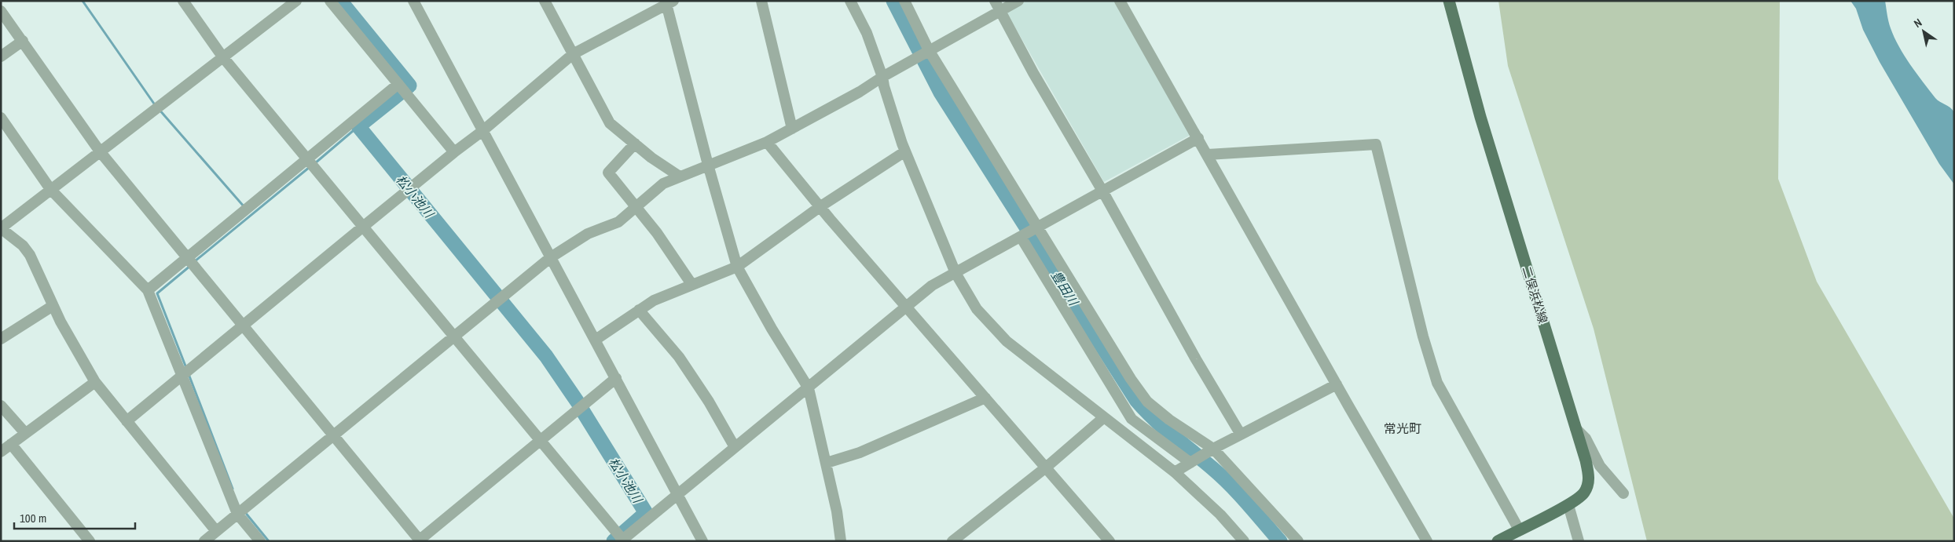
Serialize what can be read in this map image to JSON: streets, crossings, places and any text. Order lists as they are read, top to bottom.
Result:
{
  "streets": {
    "main road": ["二俣浜松線"]
  },
  "districts": ["常光町"],
  "water": ["松小池川", "豊田川"],
  "scale_bar": "100 m",
  "north": "top left"
}
